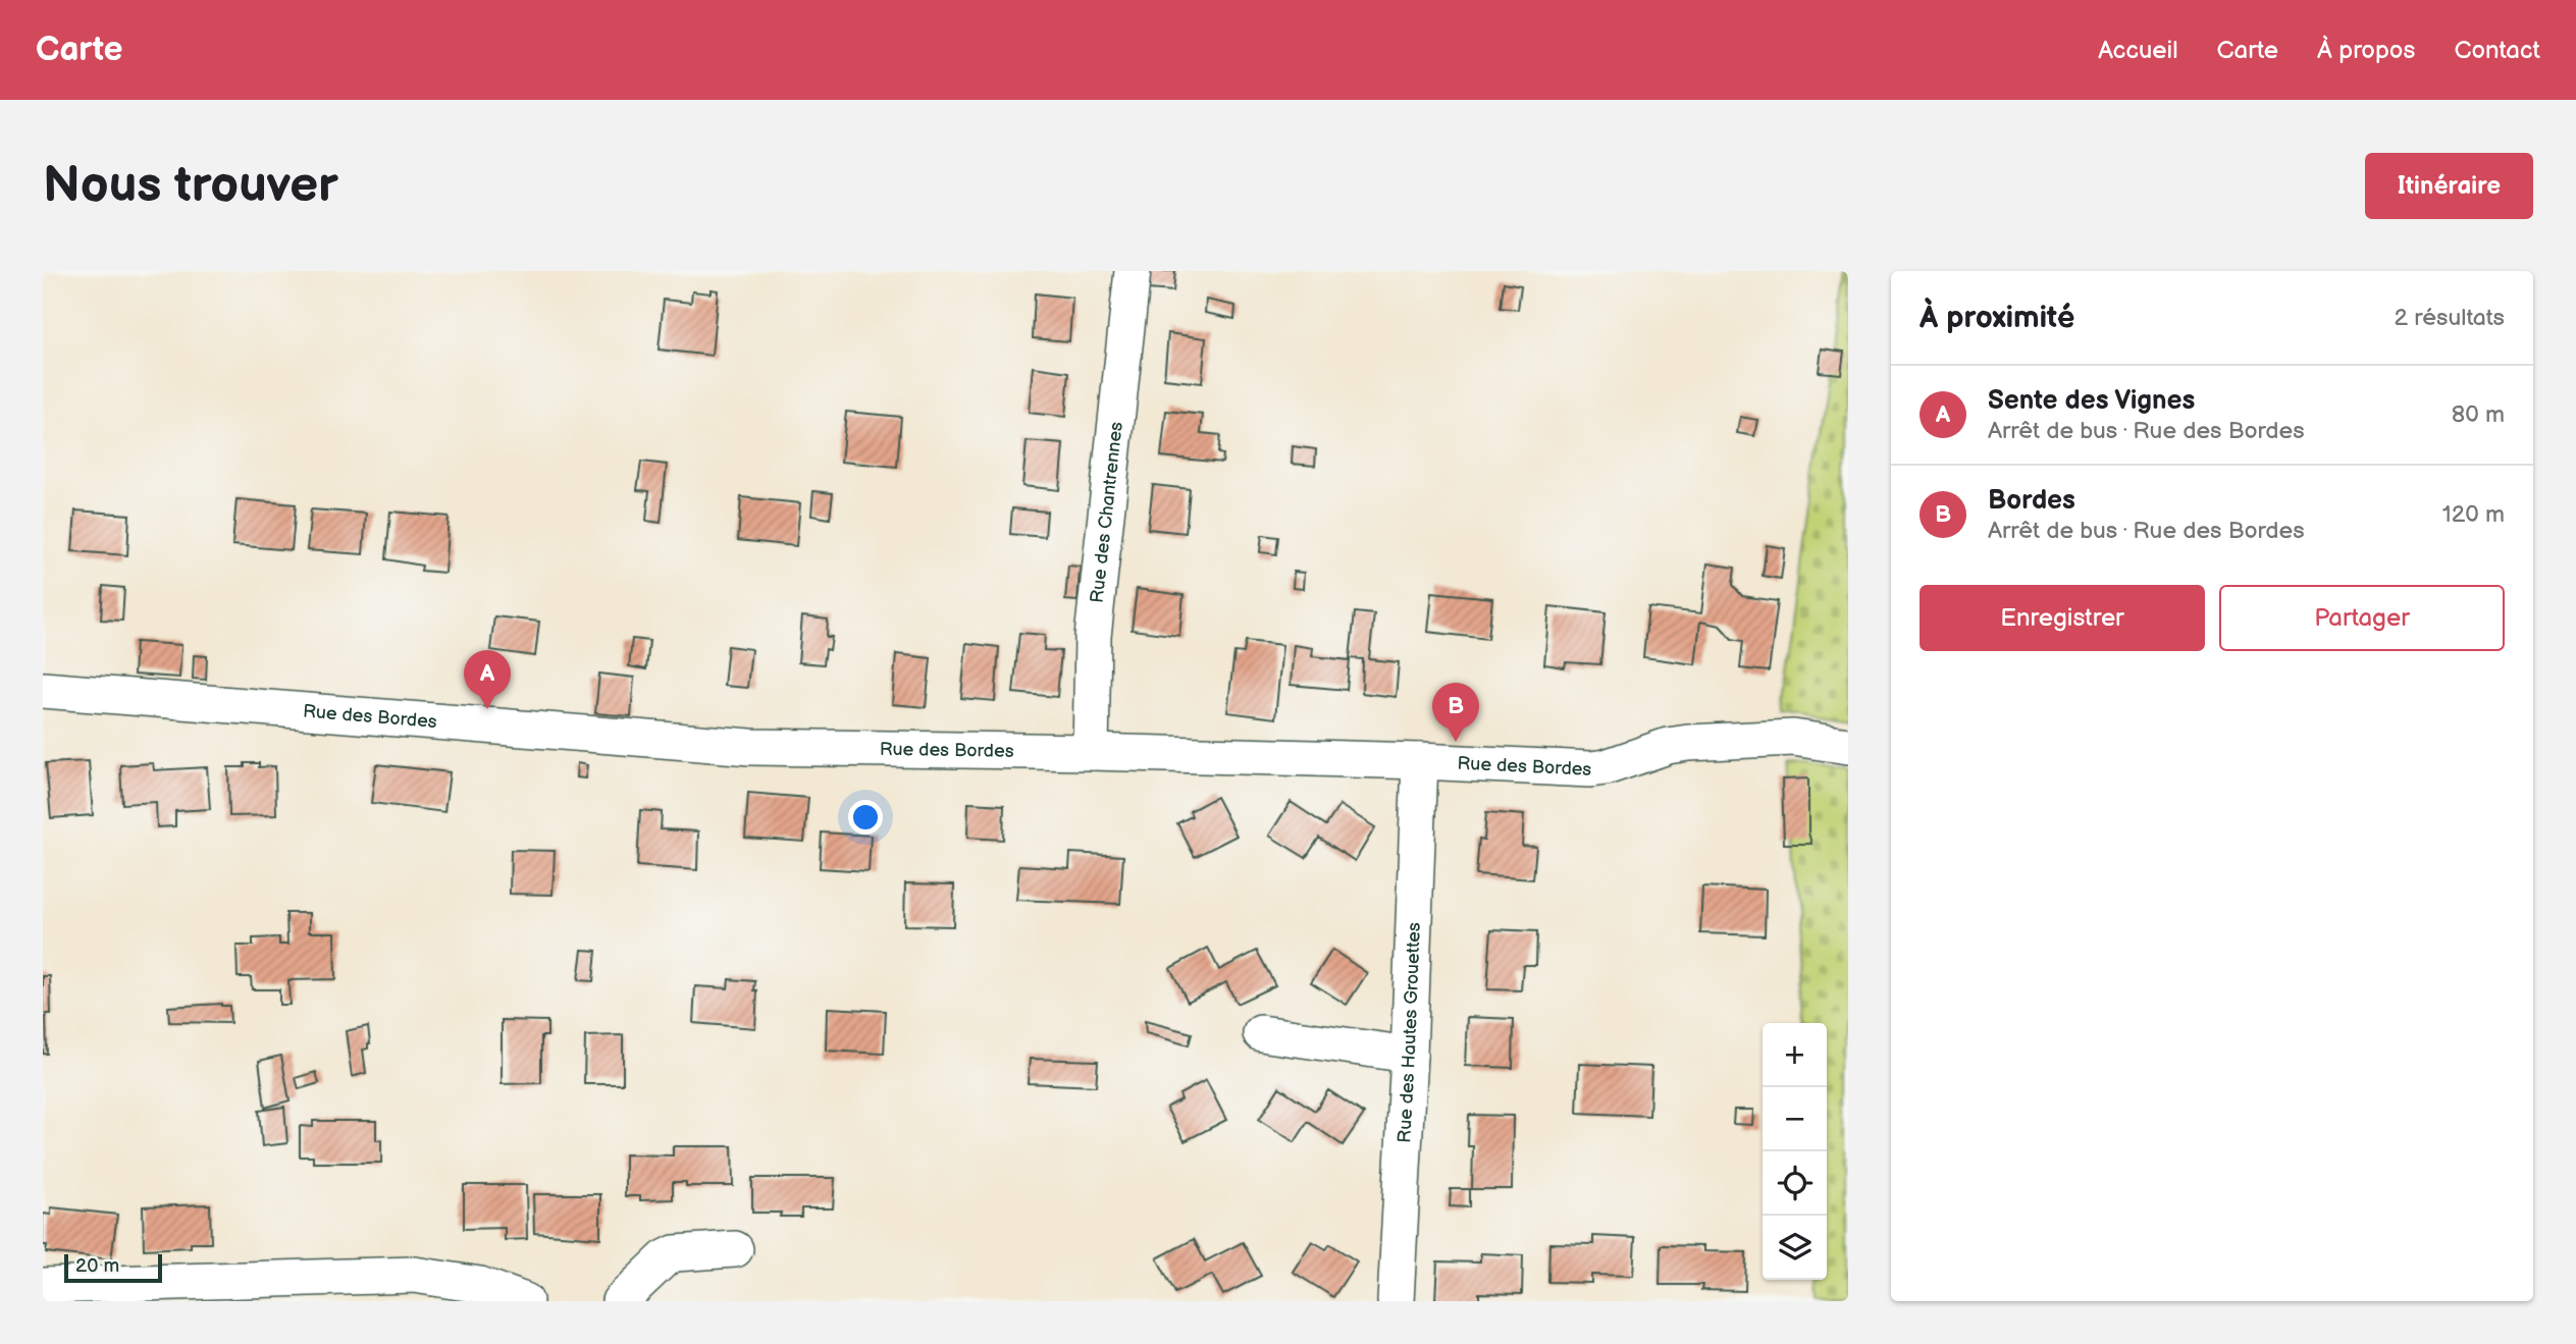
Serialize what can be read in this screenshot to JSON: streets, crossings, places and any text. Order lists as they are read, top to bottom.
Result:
{
  "streets": {
    "street": ["Rue des Chantrennes", "Rue des Bordes", "Rue des Hautes Grouettes"]
  },
  "crossings": [
    ["Rue des Chantrennes", "Rue des Bordes"],
    ["Rue des Bordes", "Rue des Hautes Grouettes"]
  ],
  "scale_bar": "20 m",
  "page": {
    "header": "Carte",
    "nav": [
      "Accueil",
      "Carte",
      "À propos",
      "Contact"
    ],
    "buttons": [
      "Itinéraire",
      ["Enregistrer", "Partager"]
    ],
    "title": "Nous trouver",
    "heading": ["À proximité", "2 résultats"],
    "list": [
      {
        "mark": "A",
        "name": "Sente des Vignes",
        "note": "Arrêt de bus · Rue des Bordes",
        "value": "80 m"
      },
      {
        "mark": "B",
        "name": "Bordes",
        "note": "Arrêt de bus · Rue des Bordes",
        "value": "120 m"
      }
    ],
    "pins": ["A", "B"],
    "map_buttons": ["+", "−"],
    "scale": "20 m"
  }
}
